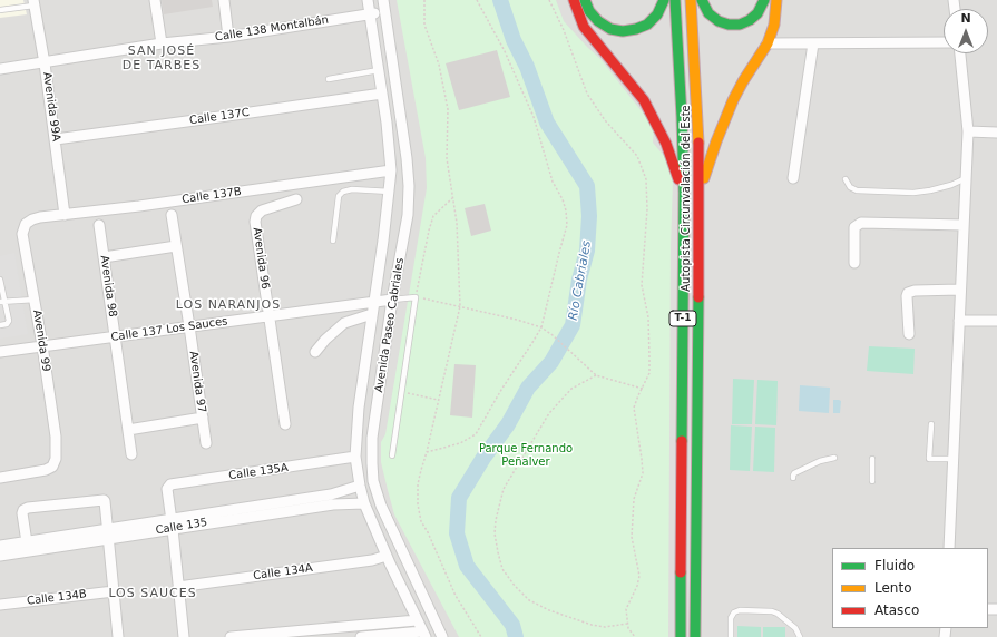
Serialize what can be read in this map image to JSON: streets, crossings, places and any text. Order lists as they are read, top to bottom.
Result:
{
  "streets": {
    "highway": ["Autopista Circunvalación del Este", "T-1"],
    "street": [
      "Calle 138 Montalbán",
      "Avenida 99A",
      "Calle 137C",
      "Calle 137B",
      "Avenida 96",
      "Avenida 98",
      "Avenida Paseo Cabriales",
      "Calle 137 Los Sauces",
      "Avenida 99",
      "Avenida 97",
      "Calle 135A",
      "Calle 135",
      "Calle 134A",
      "Calle 134B"
    ]
  },
  "crossings": [
    ["Calle 138 Montalbán", "Avenida 99A"],
    ["Calle 138 Montalbán", "Avenida Paseo Cabriales"],
    ["Avenida 99A", "Calle 137C"],
    ["Avenida 99A", "Calle 137B"],
    ["Calle 137C", "Avenida Paseo Cabriales"],
    ["Calle 137B", "Avenida Paseo Cabriales"],
    ["Calle 137B", "Avenida 99"],
    ["Avenida 96", "Calle 137 Los Sauces"],
    ["Avenida 98", "Calle 137 Los Sauces"],
    ["Avenida Paseo Cabriales", "Calle 137 Los Sauces"],
    ["Avenida Paseo Cabriales", "Calle 135A"],
    ["Avenida Paseo Cabriales", "Calle 135"],
    ["Avenida Paseo Cabriales", "Calle 134A"],
    ["Calle 137 Los Sauces", "Avenida 99"],
    ["Calle 137 Los Sauces", "Avenida 97"],
    ["Calle 135A", "Calle 135"]
  ],
  "districts": ["SAN JOSÉ DE TARBES", "LOS NARANJOS", "LOS SAUCES"],
  "water": ["Río Cabriales"],
  "parks": ["Parque Fernando Peñalver"],
  "legend": ["Fluido", "Lento", "Atasco"],
  "north": "top"
}
